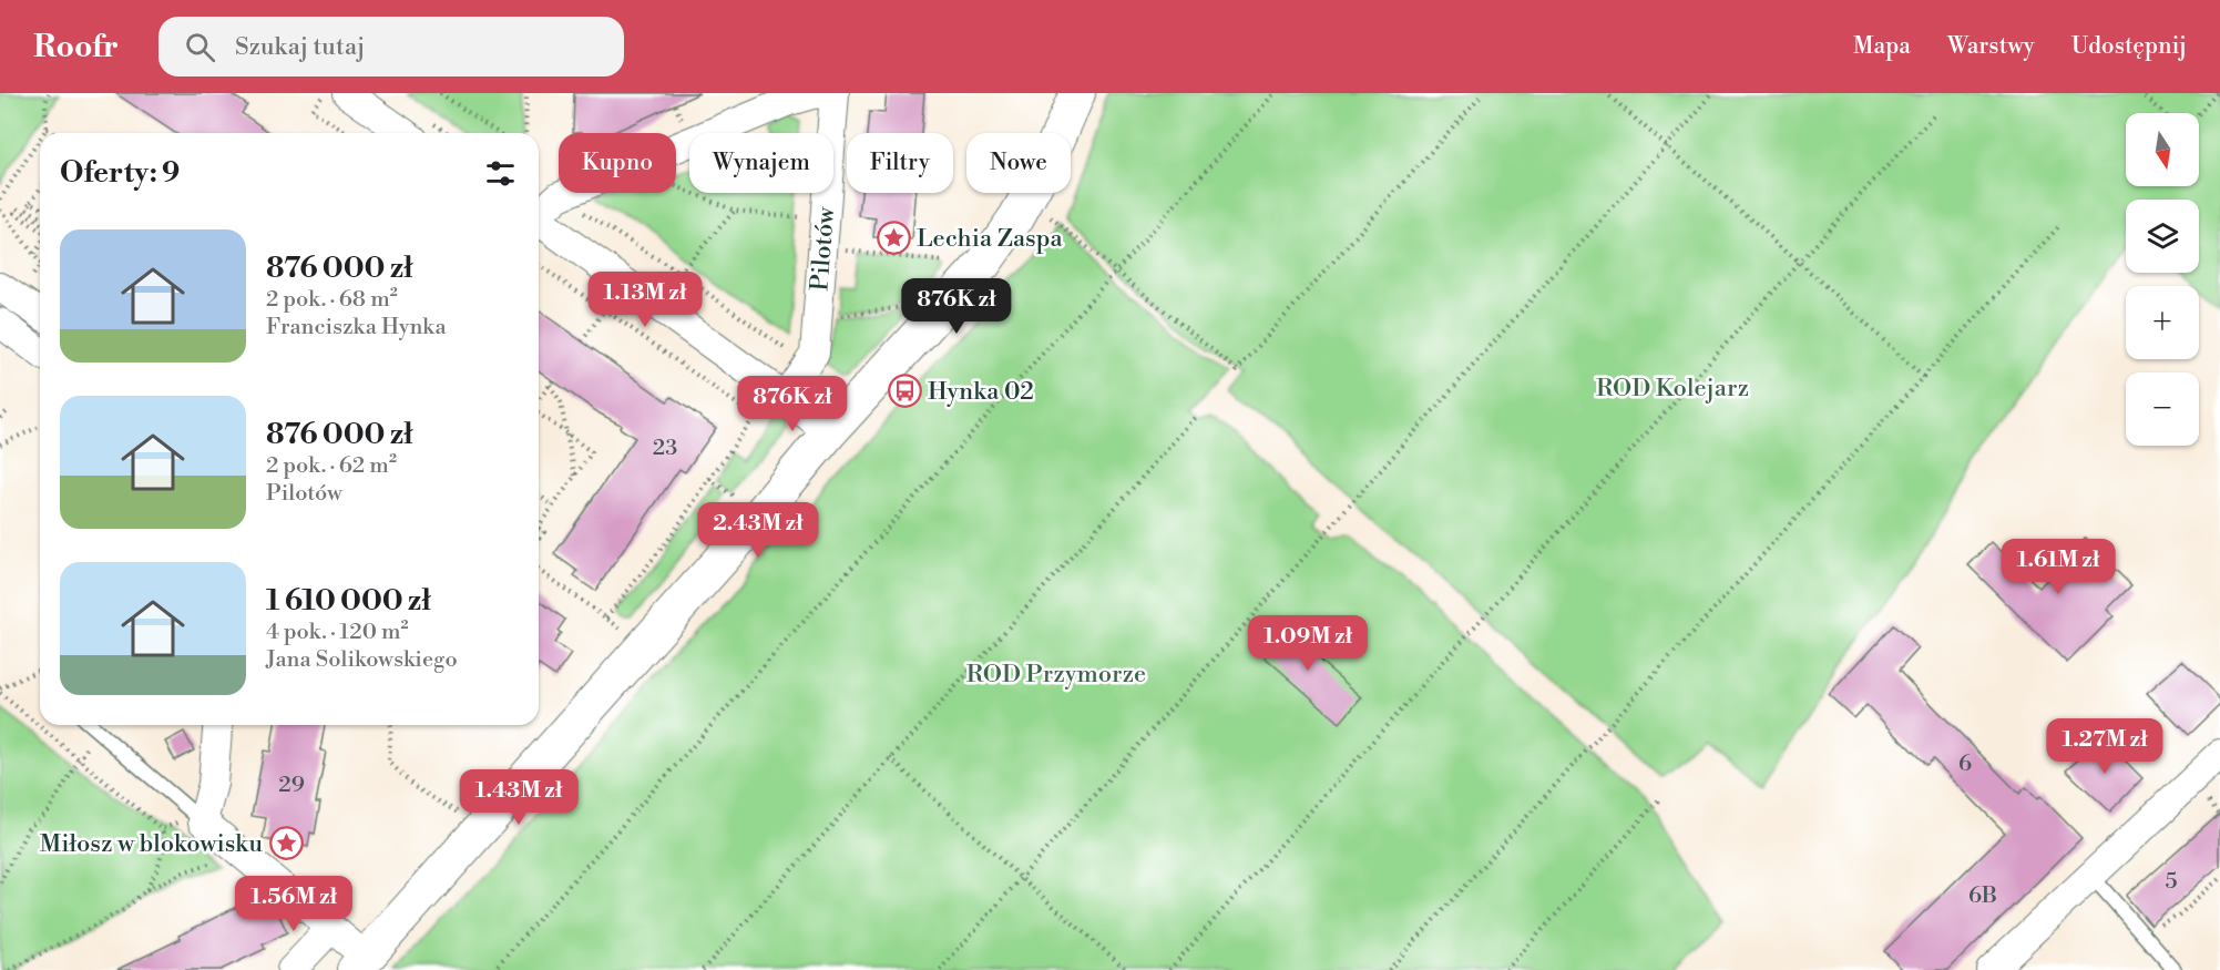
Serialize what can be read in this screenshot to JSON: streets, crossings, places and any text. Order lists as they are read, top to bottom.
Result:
{
  "streets": {
    "street": ["Pilotów"]
  },
  "parks": ["ROD Kolejarz", "ROD Przymorze"],
  "places": {
    "place": ["Lechia Zaspa", "Miłosz w blokowisku"],
    "bus stop": ["Hynka 02"]
  },
  "house_numbers": [
    "23",
    "6",
    "29",
    "5",
    "6B"
  ],
  "north": "bottom",
  "page": {
    "header": "Roofr",
    "search": "Szukaj tutaj",
    "nav": ["Mapa", "Warstwy", "Udostępnij"],
    "map_buttons": ["+", "−"],
    "chip": [
      "Kupno",
      "Wynajem",
      "Filtry",
      "Nowe"
    ],
    "heading": "Oferty: 9",
    "list": [
      {
        "name": "876 000 zł",
        "note": "2 pok. · 68 m² · Franciszka Hynka"
      },
      {
        "name": "876 000 zł",
        "note": "2 pok. · 62 m² · Pilotów"
      },
      {
        "name": "1 610 000 zł",
        "note": "4 pok. · 120 m² · Jana Solikowskiego"
      }
    ],
    "price": [
      "1.13M zł",
      "876K zł",
      "876K zł",
      "2.43M zł",
      "1.61M zł",
      "1.09M zł",
      "1.27M zł",
      "1.43M zł",
      "1.56M zł"
    ]
  }
}
